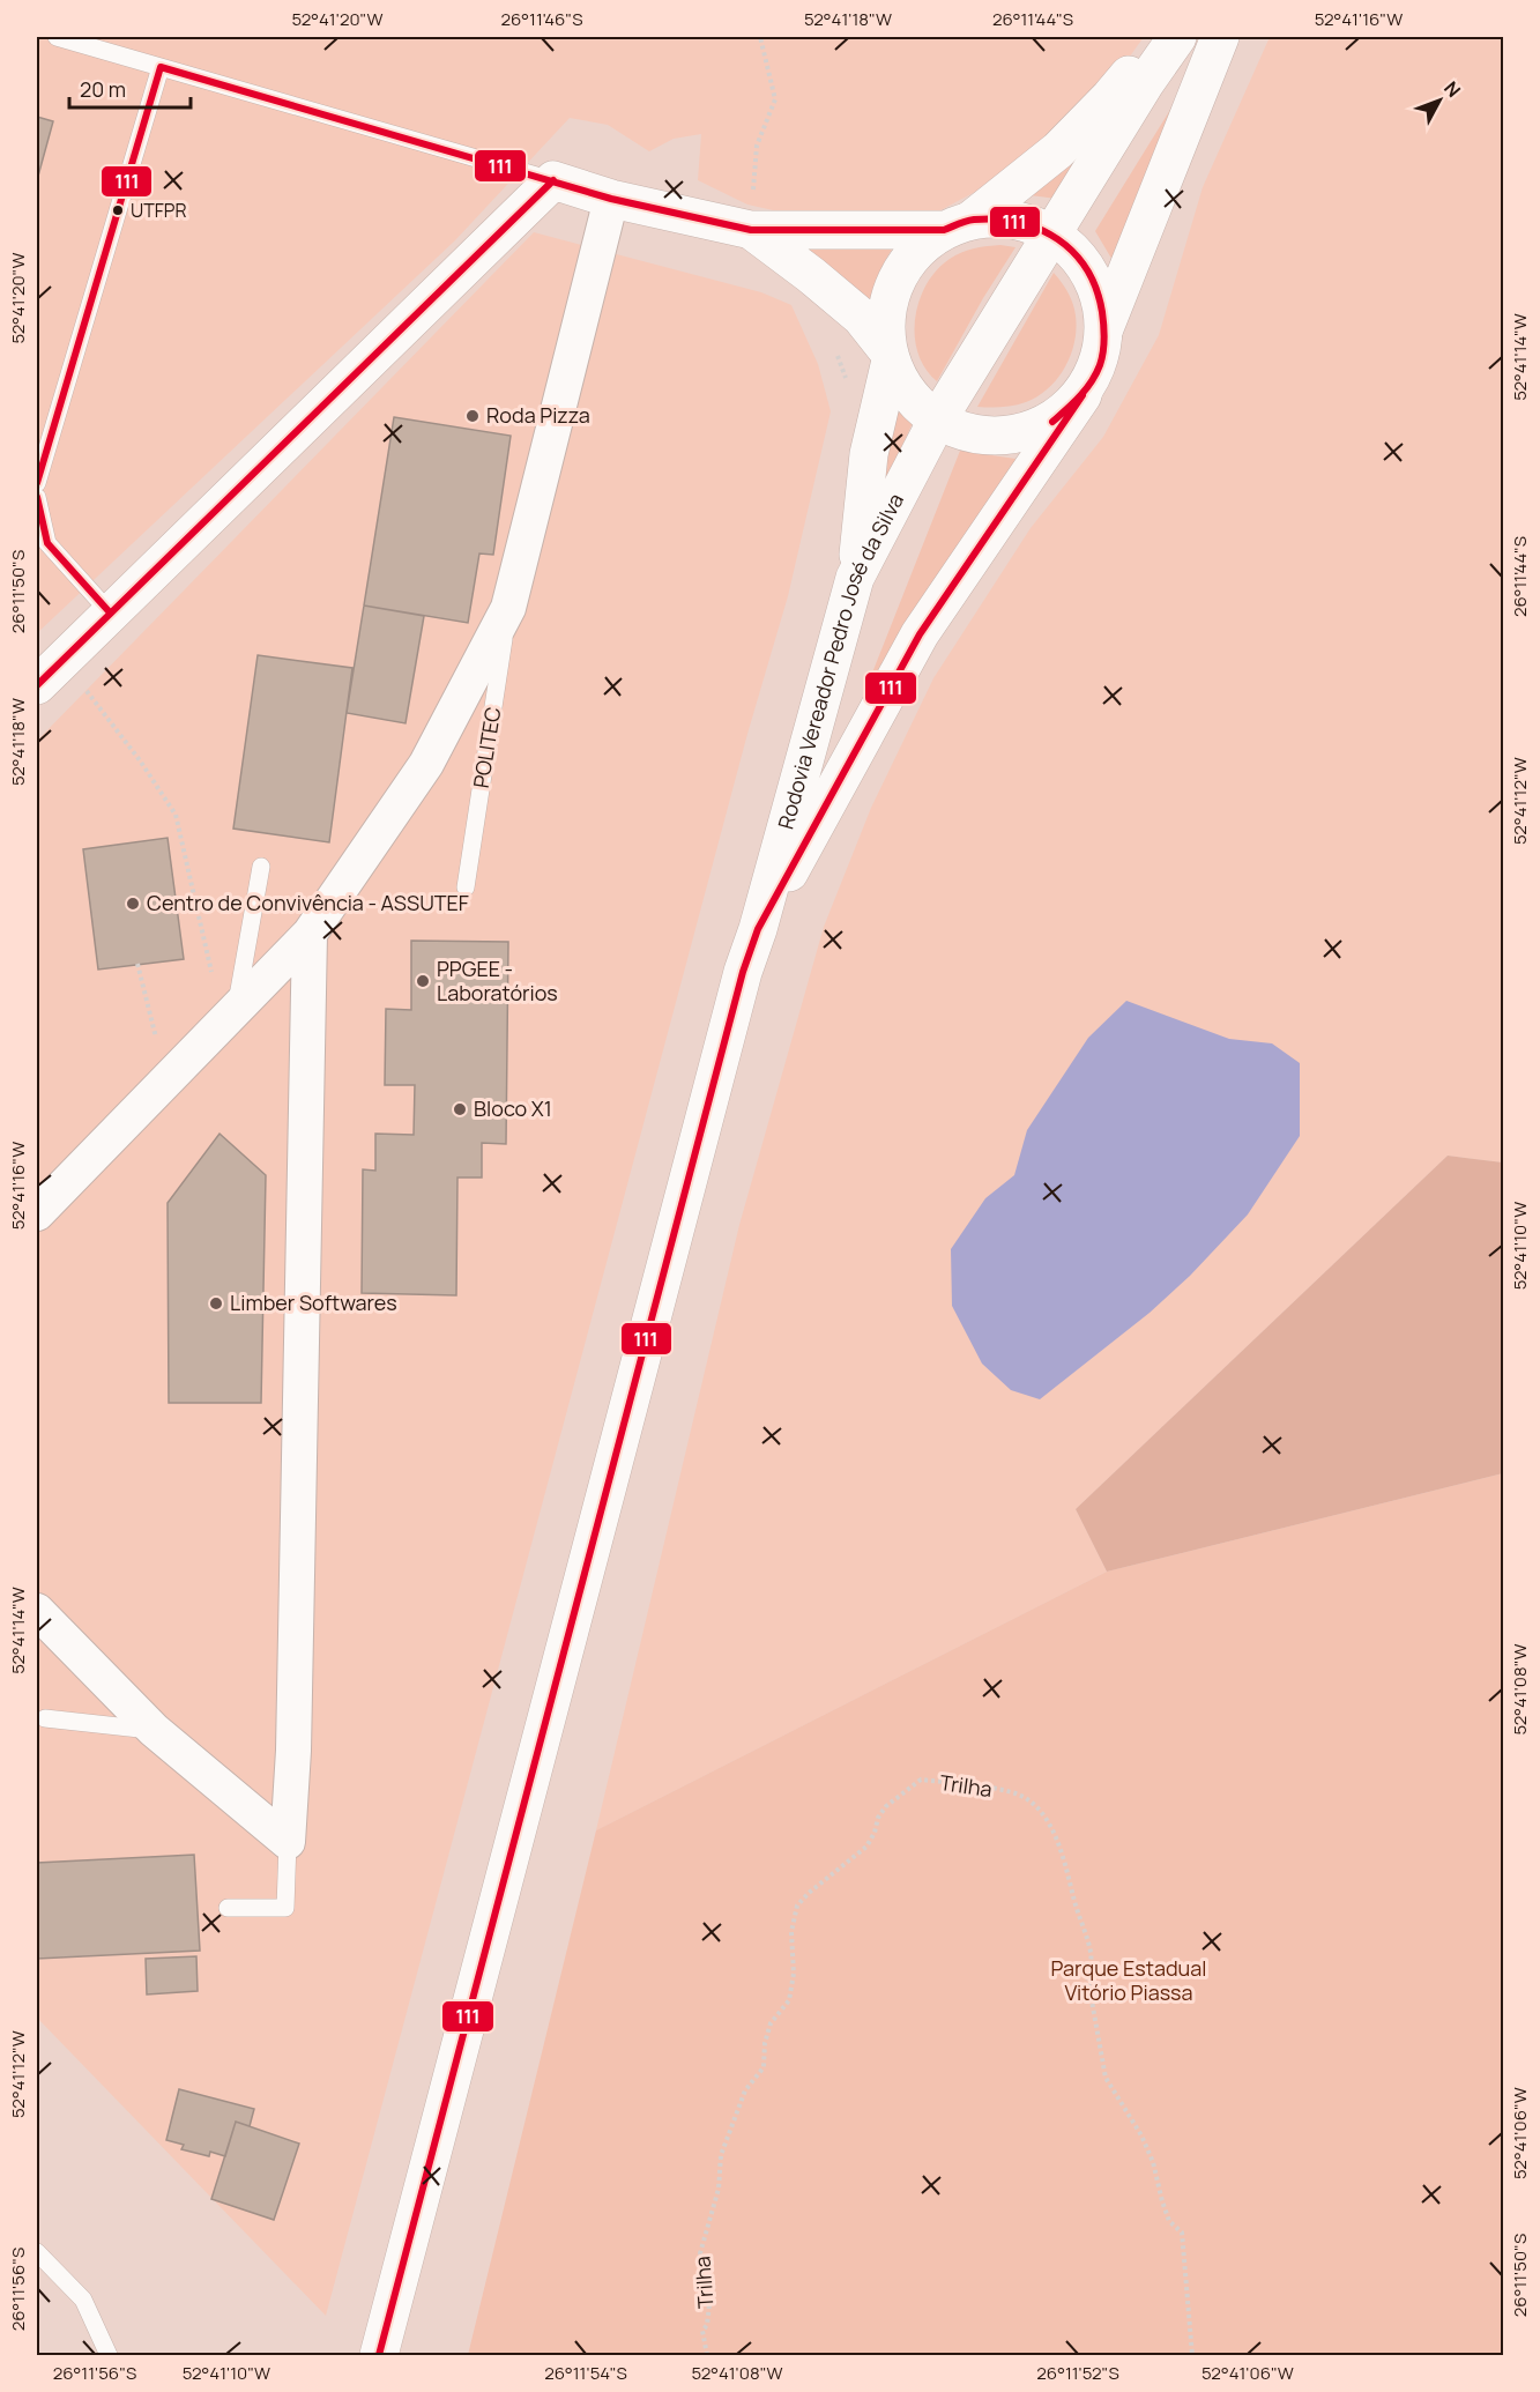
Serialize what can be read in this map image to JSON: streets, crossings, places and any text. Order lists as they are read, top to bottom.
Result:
{
  "streets": {
    "main road": ["Rodovia Vereador Pedro José da Silva"],
    "lane": ["POLITEC"],
    "path": ["Trilha"]
  },
  "parks": ["Parque Estadual Vitório Piassa"],
  "places": [
    "UTFPR",
    "Roda Pizza",
    "Centro de Convivência - ASSUTEF",
    "PPGEE - Laboratórios",
    "Bloco X1",
    "Limber Softwares"
  ],
  "lines": ["transit line 111"],
  "scale_bar": "20 m",
  "north": "top right",
  "coordinates": [
    "52°41'20\"W",
    "26°11'46\"S",
    "52°41'18\"W",
    "26°11'44\"S",
    "52°41'16\"W",
    "52°41'14\"W",
    "26°11'50\"S",
    "52°41'12\"W",
    "52°41'10\"W",
    "52°41'08\"W",
    "52°41'06\"W",
    "26°11'56\"S",
    "26°11'54\"S",
    "26°11'52\"S"
  ]
}
